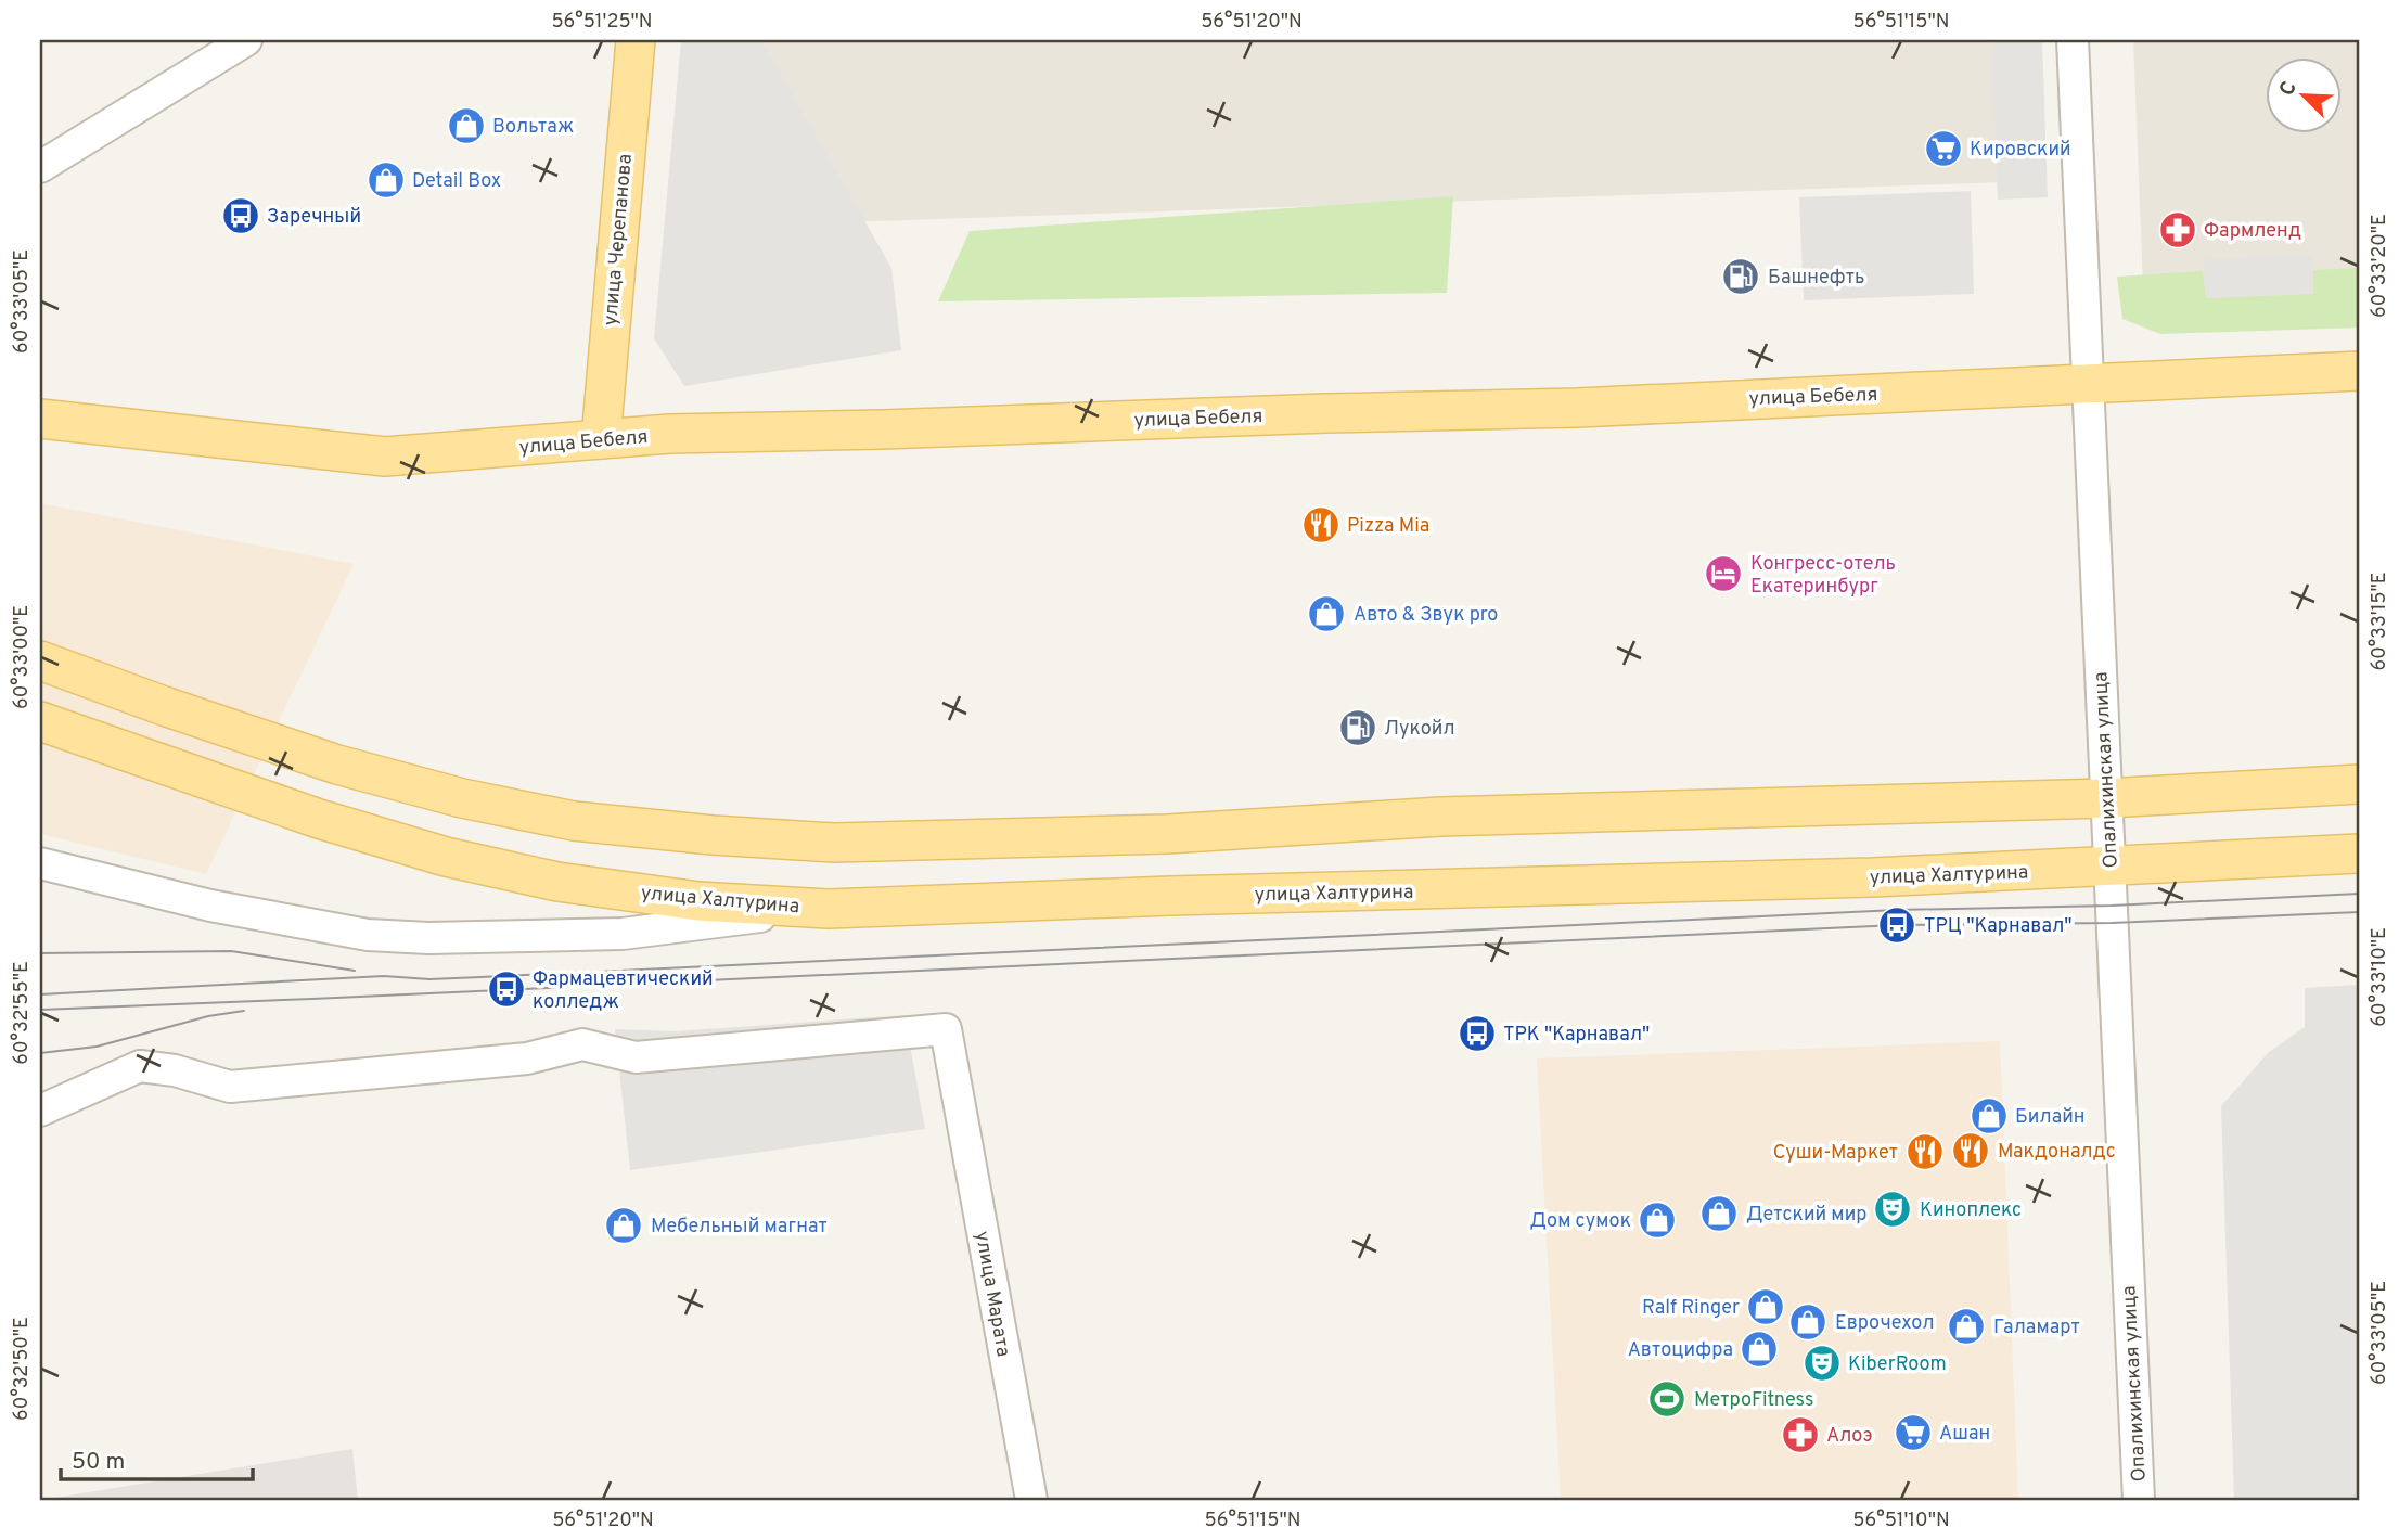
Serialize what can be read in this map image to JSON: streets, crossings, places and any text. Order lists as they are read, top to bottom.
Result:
{
  "streets": {
    "main road": ["улица Черепанова", "улица Бебеля", "улица Халтурина"],
    "street": ["Опалихинская улица", "улица Марата"]
  },
  "crossings": [
    ["улица Черепанова", "улица Бебеля"],
    ["улица Бебеля", "Опалихинская улица"],
    ["Опалихинская улица", "улица Халтурина"]
  ],
  "places": {
    "shop": [
      "Вольтаж",
      "Detail Box",
      "Авто & Звук pro",
      "Билайн",
      "Детский мир",
      "Дом сумок",
      "Мебельный магнат",
      "Ralf Ringer",
      "Еврочехол",
      "Галамарт",
      "Автоцифра"
    ],
    "supermarket": ["Кировский", "Ашан"],
    "bus stop": [
      "Заречный",
      "ТРЦ \"Карнавал\"",
      "Фармацевтический колледж",
      "ТРК \"Карнавал\""
    ],
    "pharmacy": ["Фармленд", "Алоэ"],
    "fuel station": ["Башнефть", "Лукойл"],
    "restaurant": ["Pizza Mia", "Макдоналдс", "Суши-Маркет"],
    "hotel": ["Конгресс-отель Екатеринбург"],
    "theatre": ["Киноплекс", "KiberRoom"],
    "sports": ["МетроFitness"]
  },
  "scale_bar": "50 m",
  "north": "top left",
  "coordinates": [
    "56°51'25\"N",
    "56°51'20\"N",
    "56°51'15\"N",
    "60°33'20\"E",
    "60°33'05\"E",
    "60°33'15\"E",
    "60°33'00\"E",
    "60°33'10\"E",
    "60°32'55\"E",
    "60°32'50\"E",
    "56°51'10\"N"
  ]
}
